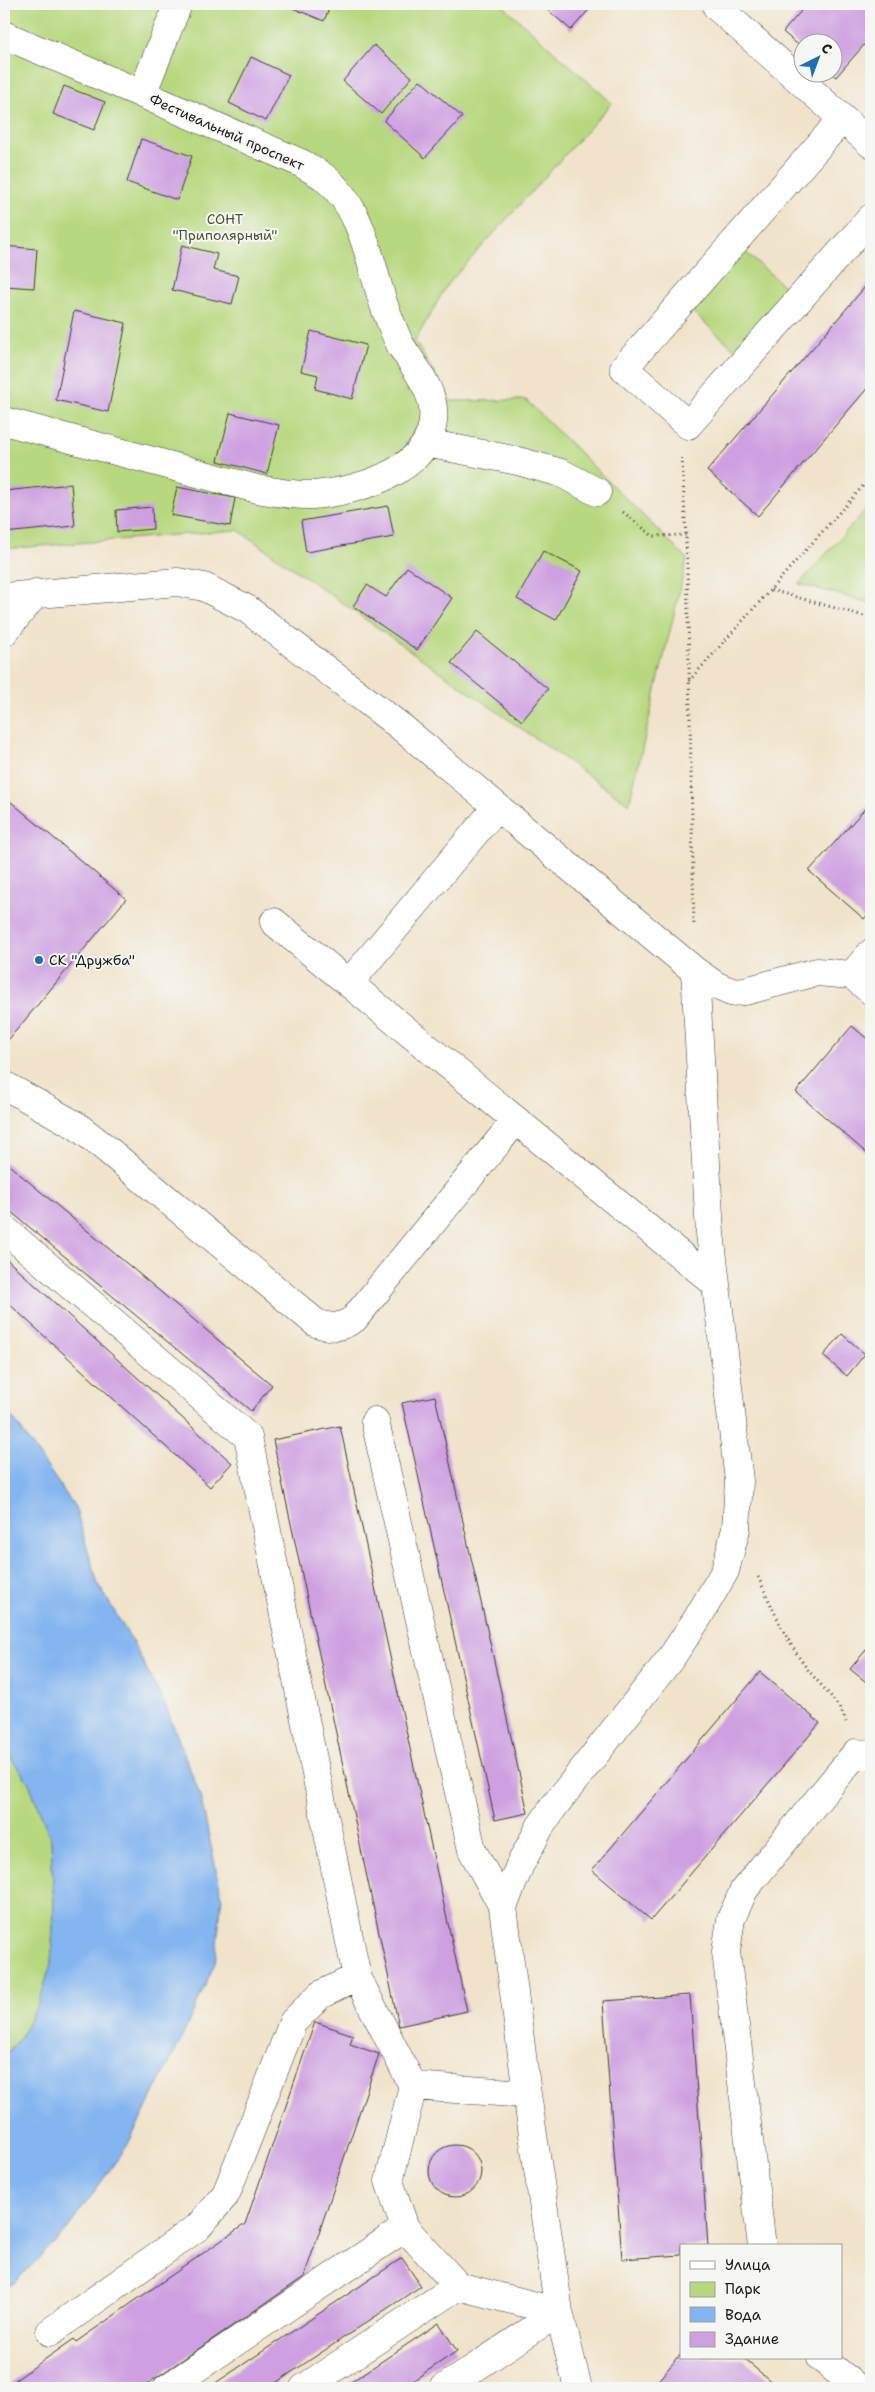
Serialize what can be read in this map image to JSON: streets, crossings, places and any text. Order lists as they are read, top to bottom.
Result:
{
  "streets": {
    "lane": ["Фестивальный проспект"]
  },
  "parks": ["СОНТ \"Приполярный\""],
  "places": ["СК \"Дружба\""],
  "legend": [
    "Улица",
    "Парк",
    "Вода",
    "Здание"
  ],
  "north": "top right"
}
